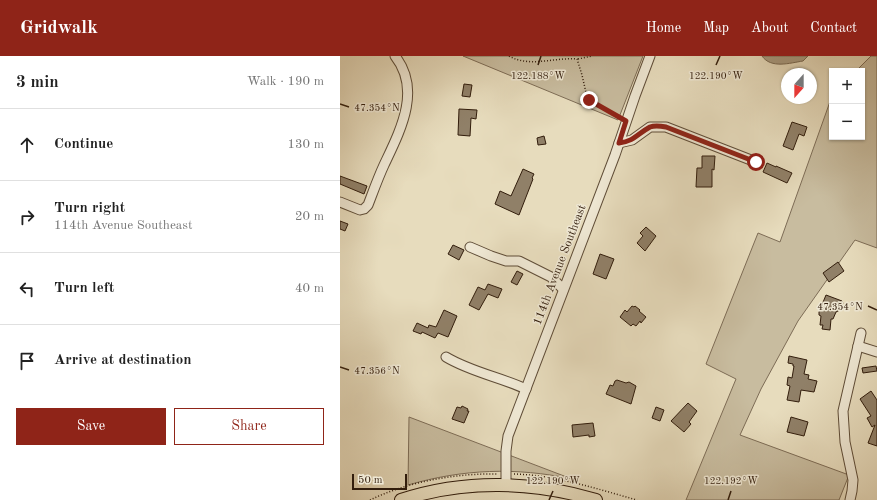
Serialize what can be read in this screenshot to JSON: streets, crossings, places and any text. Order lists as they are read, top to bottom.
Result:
{
  "streets": {
    "street": ["114th Avenue Southeast"]
  },
  "scale_bar": "50 m",
  "north": "bottom",
  "page": {
    "header": "Gridwalk",
    "nav": [
      "Home",
      "Map",
      "About",
      "Contact"
    ],
    "heading": ["3 min", "Walk · 190 m"],
    "map_buttons": ["+", "−"],
    "list": [
      ["Continue", "130 m"],
      ["Turn right", "114th Avenue Southeast", "20 m"],
      ["Turn left", "40 m"],
      "Arrive at destination"
    ],
    "buttons": ["Save", "Share"],
    "scale": "50 m"
  },
  "coordinates": [
    "122.188°W",
    "122.190°W",
    "47.354°N",
    "47.356°N",
    "122.192°W"
  ]
}
